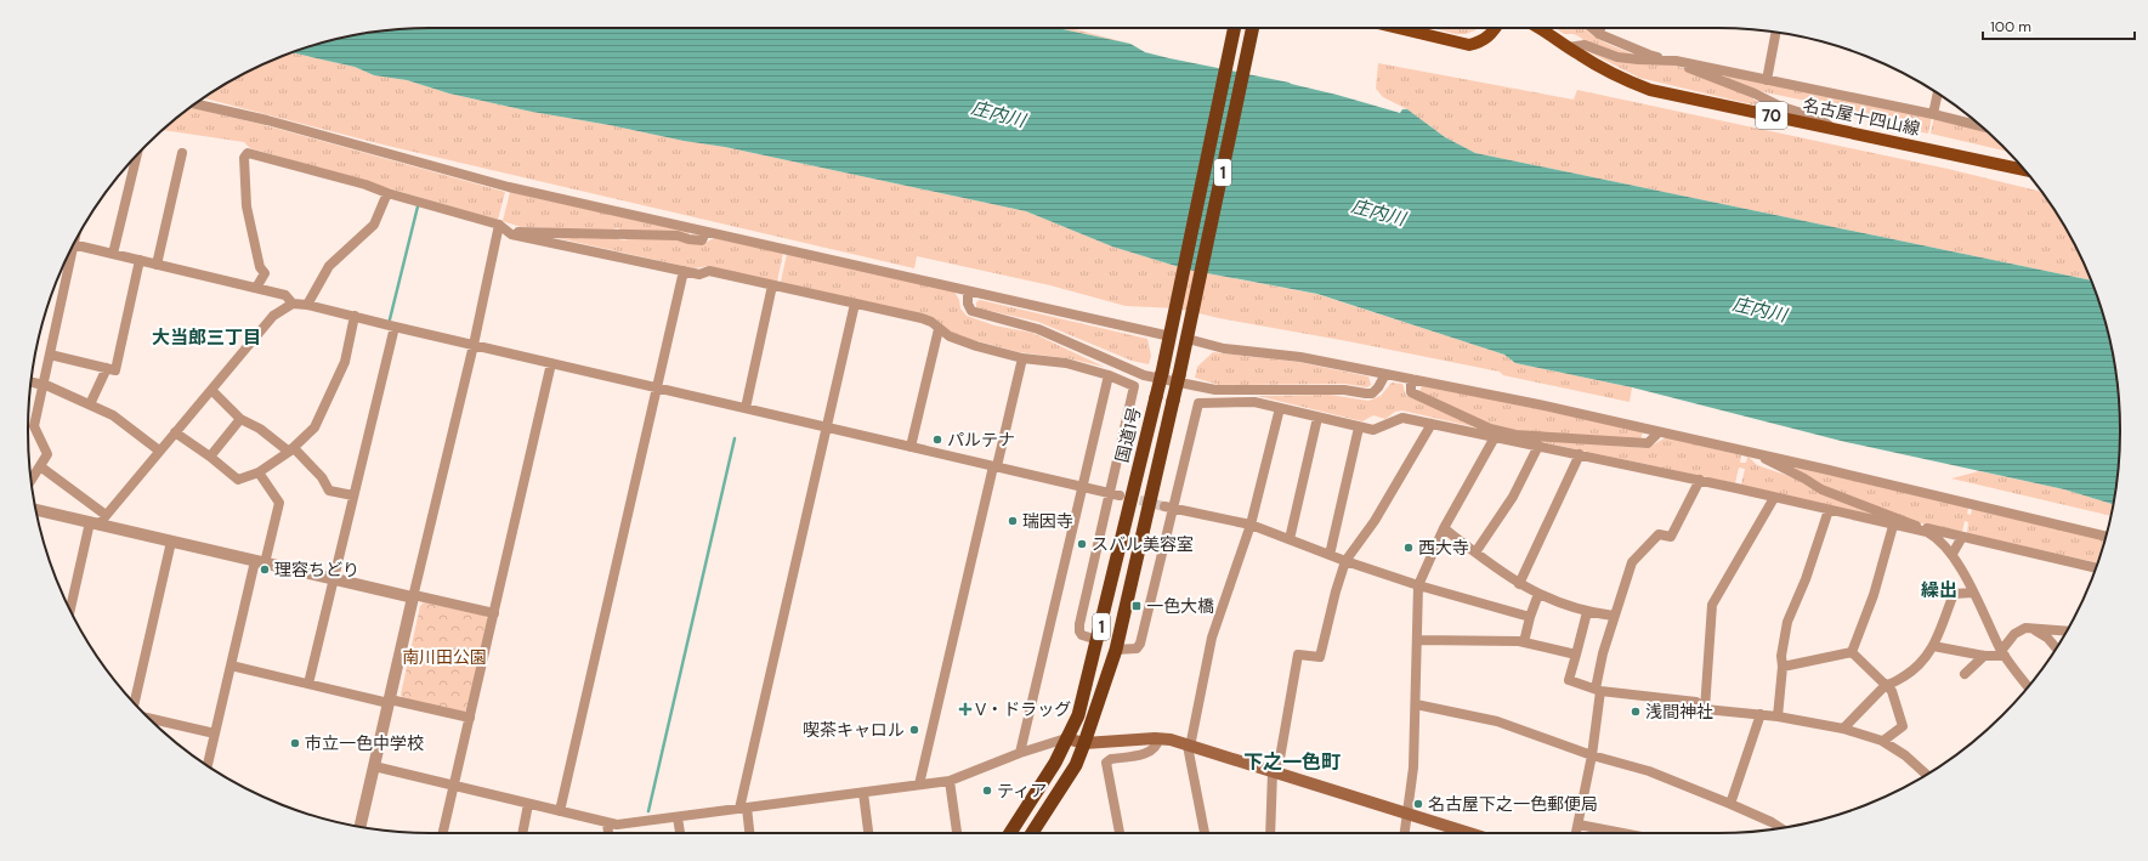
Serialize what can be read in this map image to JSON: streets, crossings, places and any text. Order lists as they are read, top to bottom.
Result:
{
  "streets": {
    "highway": ["1", "国道1号"],
    "main road": ["70", "名古屋十四山線"]
  },
  "districts": ["大当郎三丁目", "繰出", "下之一色町"],
  "water": ["庄内川"],
  "parks": ["南川田公園"],
  "places": {
    "other": [
      "パルテナ",
      "瑞因寺",
      "スバル美容室",
      "西大寺",
      "理容ちどり",
      "浅間神社",
      "喫茶キャロル",
      "市立一色中学校",
      "ティア",
      "名古屋下之一色郵便局"
    ],
    "transit": ["一色大橋"],
    "health": ["V・ドラッグ"]
  },
  "scale_bar": "100 m"
}
